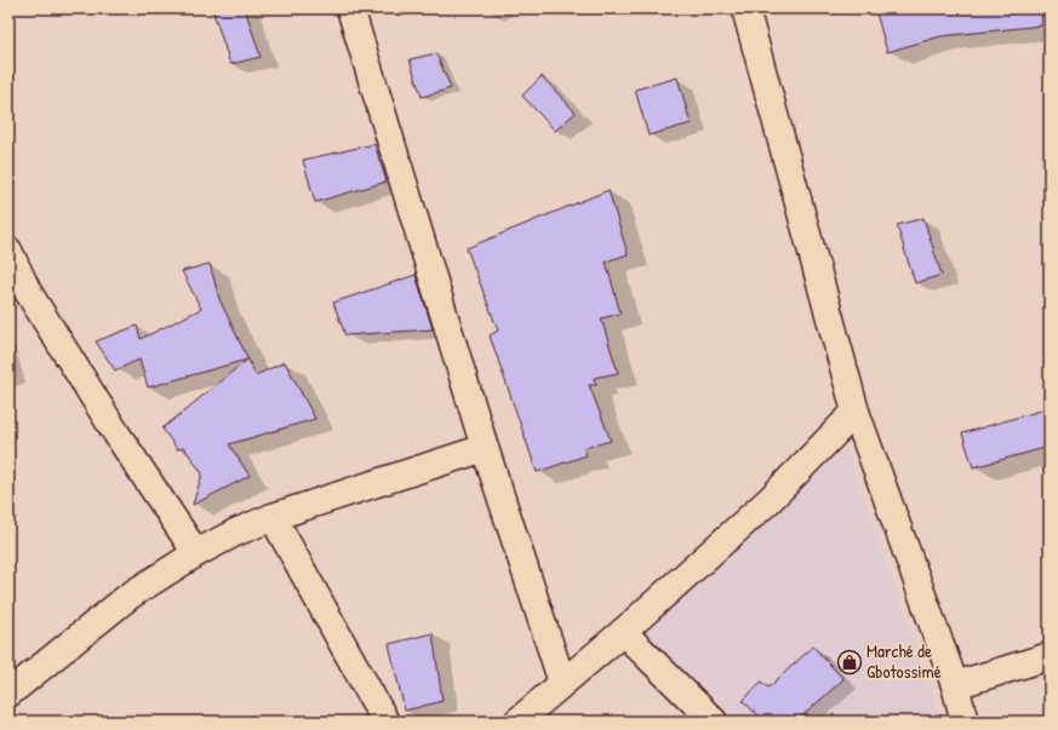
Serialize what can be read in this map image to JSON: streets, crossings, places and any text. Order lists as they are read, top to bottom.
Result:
{
  "places": {
    "shop": ["Marché de Gbotossimé"]
  }
}
